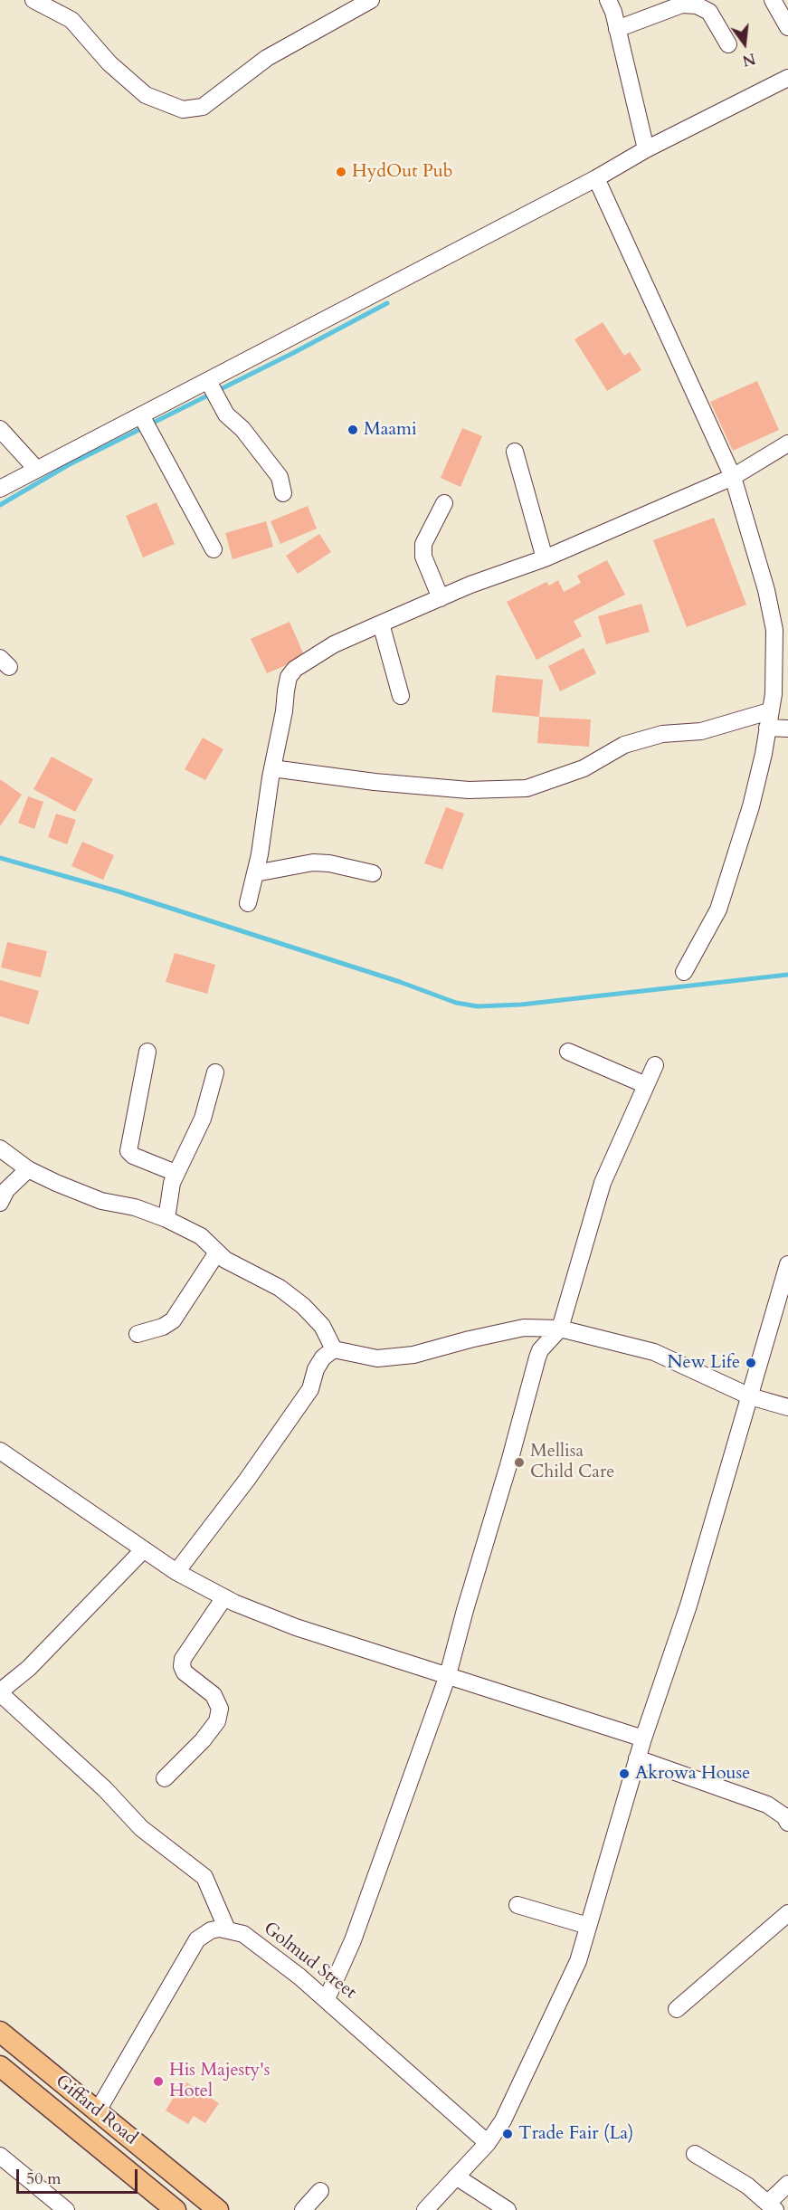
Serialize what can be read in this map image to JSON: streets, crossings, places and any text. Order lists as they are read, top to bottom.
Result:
{
  "streets": {
    "main road": ["Giffard Road"],
    "street": ["Golmud Street"]
  },
  "places": [
    "HydOut Pub",
    "Maami",
    "New Life",
    "Mellisa Child Care",
    "Akrowa House",
    "His Majesty's Hotel",
    "Trade Fair (La)"
  ],
  "scale_bar": "50 m",
  "north": "bottom"
}
